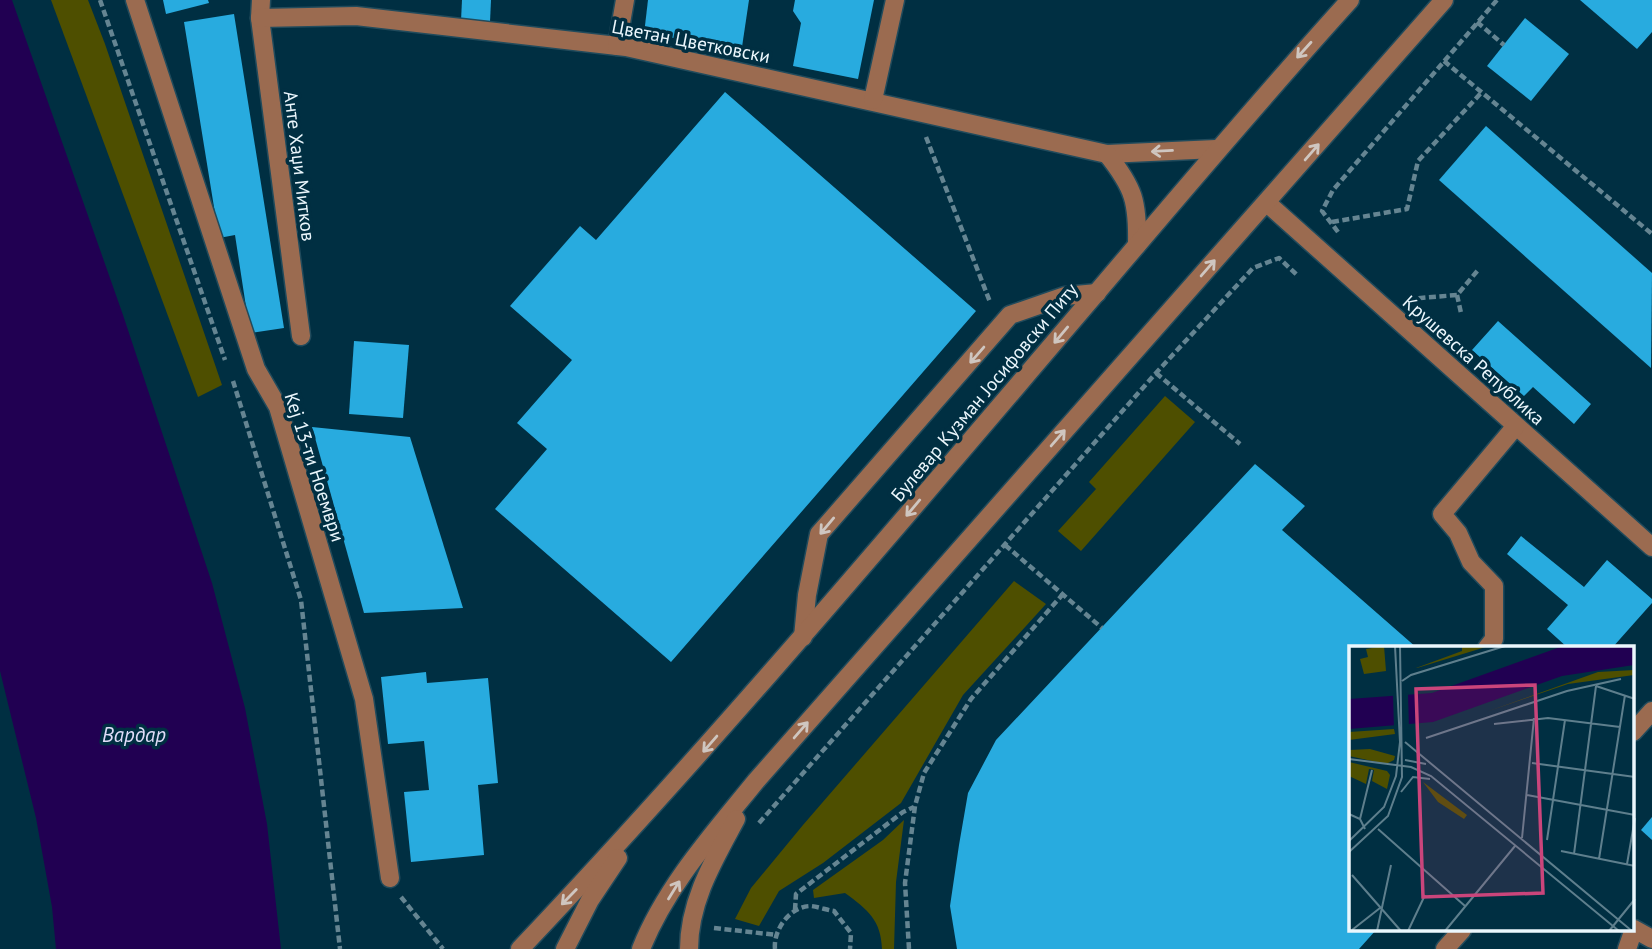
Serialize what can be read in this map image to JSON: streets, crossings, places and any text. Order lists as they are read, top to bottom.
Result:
{
  "streets": {
    "street": [
      "Цветан Цветковски",
      "Анте Хаџи Митков",
      "Крушевска Република",
      "Булевар Кузман Јосифовски Питу",
      "Кеј 13-ти Ноември"
    ]
  },
  "crossings": [
    ["Цветан Цветковски", "Анте Хаџи Митков"],
    ["Цветан Цветковски", "Булевар Кузман Јосифовски Питу"]
  ],
  "water": ["Вардар"]
}
